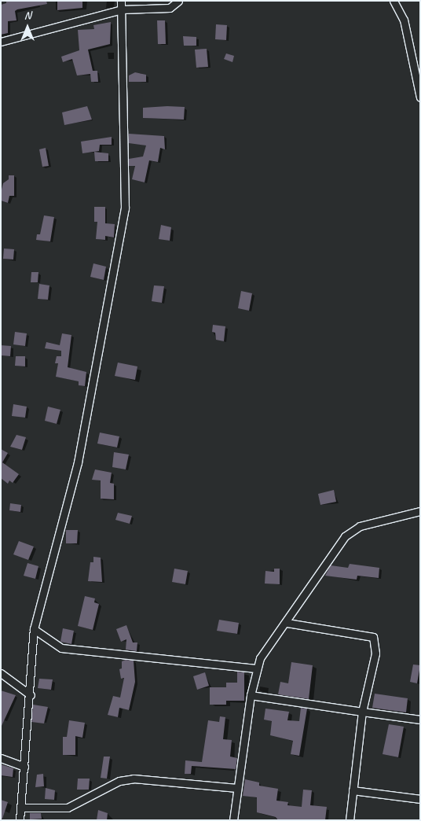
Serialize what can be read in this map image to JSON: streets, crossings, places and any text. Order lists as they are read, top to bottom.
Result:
{
  "north": "top"
}
